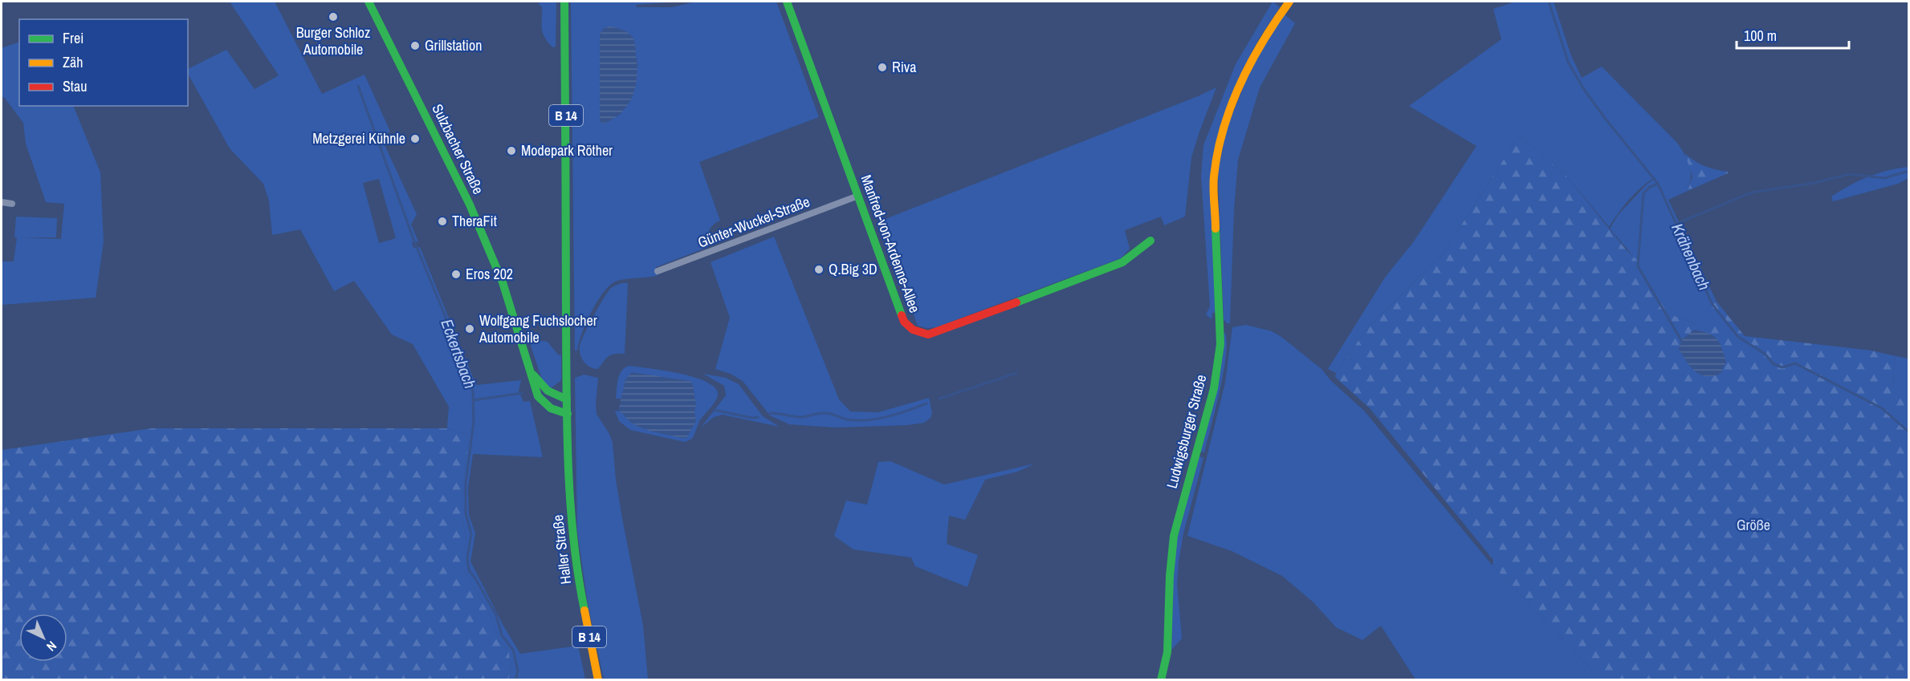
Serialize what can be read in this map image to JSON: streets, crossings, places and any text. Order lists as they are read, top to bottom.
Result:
{
  "streets": {
    "street": [
      "B 14",
      "Sulzbacher Straße",
      "Günter-Wuckel-Straße",
      "Manfred-von-Ardenne-Allee",
      "Ludwigsburger Straße",
      "Haller Straße"
    ]
  },
  "crossings": [
    ["B 14", "Sulzbacher Straße"],
    ["B 14", "Haller Straße"],
    ["Sulzbacher Straße", "Haller Straße"],
    ["Günter-Wuckel-Straße", "Manfred-von-Ardenne-Allee"]
  ],
  "water": ["Krähenbach", "Eckertsbach"],
  "parks": ["Größe"],
  "places": [
    "Burger Schloz Automobile",
    "Grillstation",
    "Riva",
    "Metzgerei Kühnle",
    "Modepark Röther",
    "TheraFit",
    "Q.Big 3D",
    "Eros 202",
    "Wolfgang Fuchslocher Automobile"
  ],
  "legend": ["Frei", "Zäh", "Stau"],
  "scale_bar": "100 m",
  "north": "bottom right"
}
